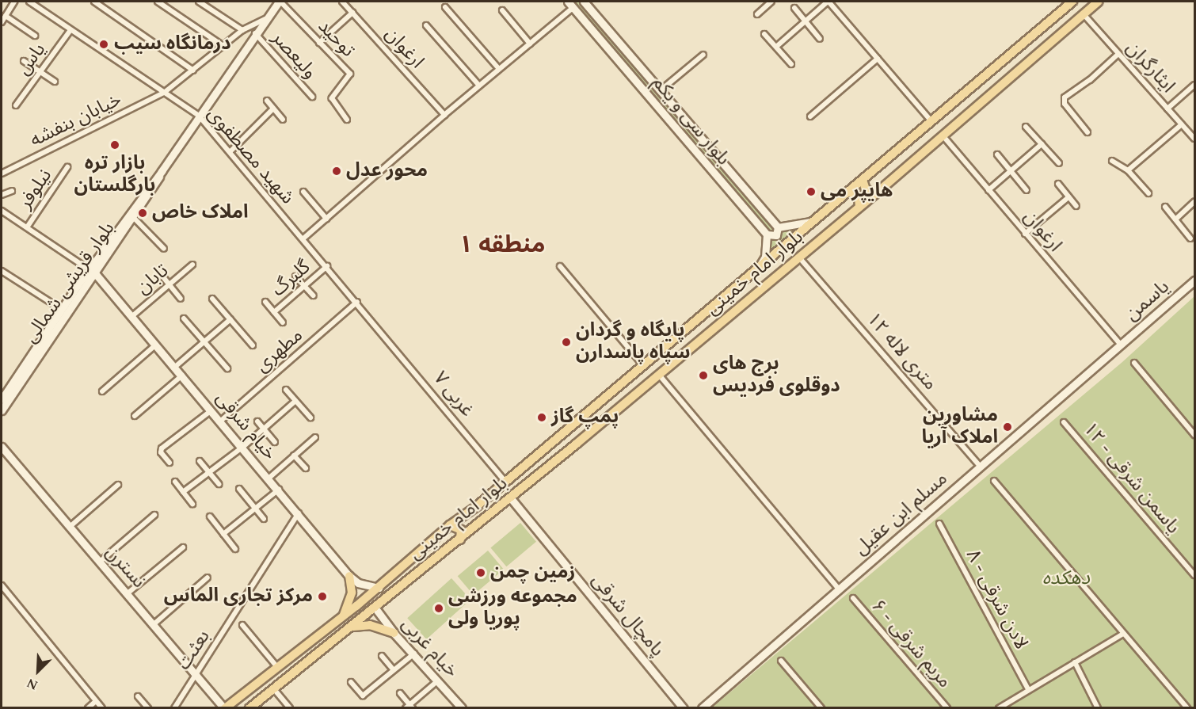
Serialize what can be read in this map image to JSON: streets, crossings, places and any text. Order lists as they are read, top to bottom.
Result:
{
  "streets": {
    "main road": ["بلوار امام خمینی"],
    "street": [
      "توحید",
      "ارغوان",
      "ولیعصر",
      "یاس",
      "ایثارگران",
      "خیابان بنفشه",
      "بلوار سی و یکم",
      "شهید مصطفوی",
      "نیلوفر",
      "گلبرگ",
      "تابان",
      "بلوار قریشی شمالی",
      "یاسمن",
      "مطهری",
      "۱۲ متری لاله",
      "۷ غربی",
      "خیام شرقی",
      "یاسمن شرقی - ۱۲",
      "مسلم ابن عقیل",
      "نسترن",
      "لادن شرقی - ۸",
      "پامچال شرقی",
      "مریم شرقی - ۶",
      "خیام غربی",
      "بعثت"
    ]
  },
  "crossings": [
    ["توحید", "بلوار قریشی شمالی"],
    ["ارغوان", "بلوار امام خمینی"],
    ["ارغوان", "یاسمن"],
    ["ارغوان", "مسلم ابن عقیل"],
    ["ولیعصر", "بلوار قریشی شمالی"],
    ["یاس", "شهید مصطفوی"],
    ["ایثارگران", "بلوار امام خمینی"],
    ["خیابان بنفشه", "شهید مصطفوی"],
    ["خیابان بنفشه", "بلوار قریشی شمالی"],
    ["شهید مصطفوی", "گلبرگ"],
    ["شهید مصطفوی", "بلوار قریشی شمالی"],
    ["شهید مصطفوی", "مطهری"],
    ["شهید مصطفوی", "۷ غربی"],
    ["بلوار امام خمینی", "۱۲ متری لاله"],
    ["بلوار امام خمینی", "۷ غربی"],
    ["بلوار امام خمینی", "خیام شرقی"],
    ["بلوار امام خمینی", "نسترن"],
    ["بلوار امام خمینی", "پامچال شرقی"],
    ["بلوار امام خمینی", "خیام غربی"],
    ["تابان", "خیام شرقی"],
    ["بلوار قریشی شمالی", "خیام شرقی"],
    ["یاسمن", "مسلم ابن عقیل"],
    ["مطهری", "خیام شرقی"],
    ["۱۲ متری لاله", "مسلم ابن عقیل"],
    ["خیام شرقی", "بعثت"],
    ["نسترن", "بعثت"]
  ],
  "districts": ["منطقه ۱"],
  "parks": ["دهکده"],
  "places": [
    "درمانگاه سیب",
    "بازار تره بارگلستان",
    "محور عدل",
    "هایپر می",
    "املاک خاص",
    "پایگاه و گردان سپاه پاسدارن",
    "برج های دوقلوی فردیس",
    "پمپ گاز",
    "مشاورین املاک آریا",
    "زمین چمن",
    "مرکز تجاری الماس",
    "مجموعه ورزشی پوریا ولی"
  ],
  "north": "bottom left"
}
